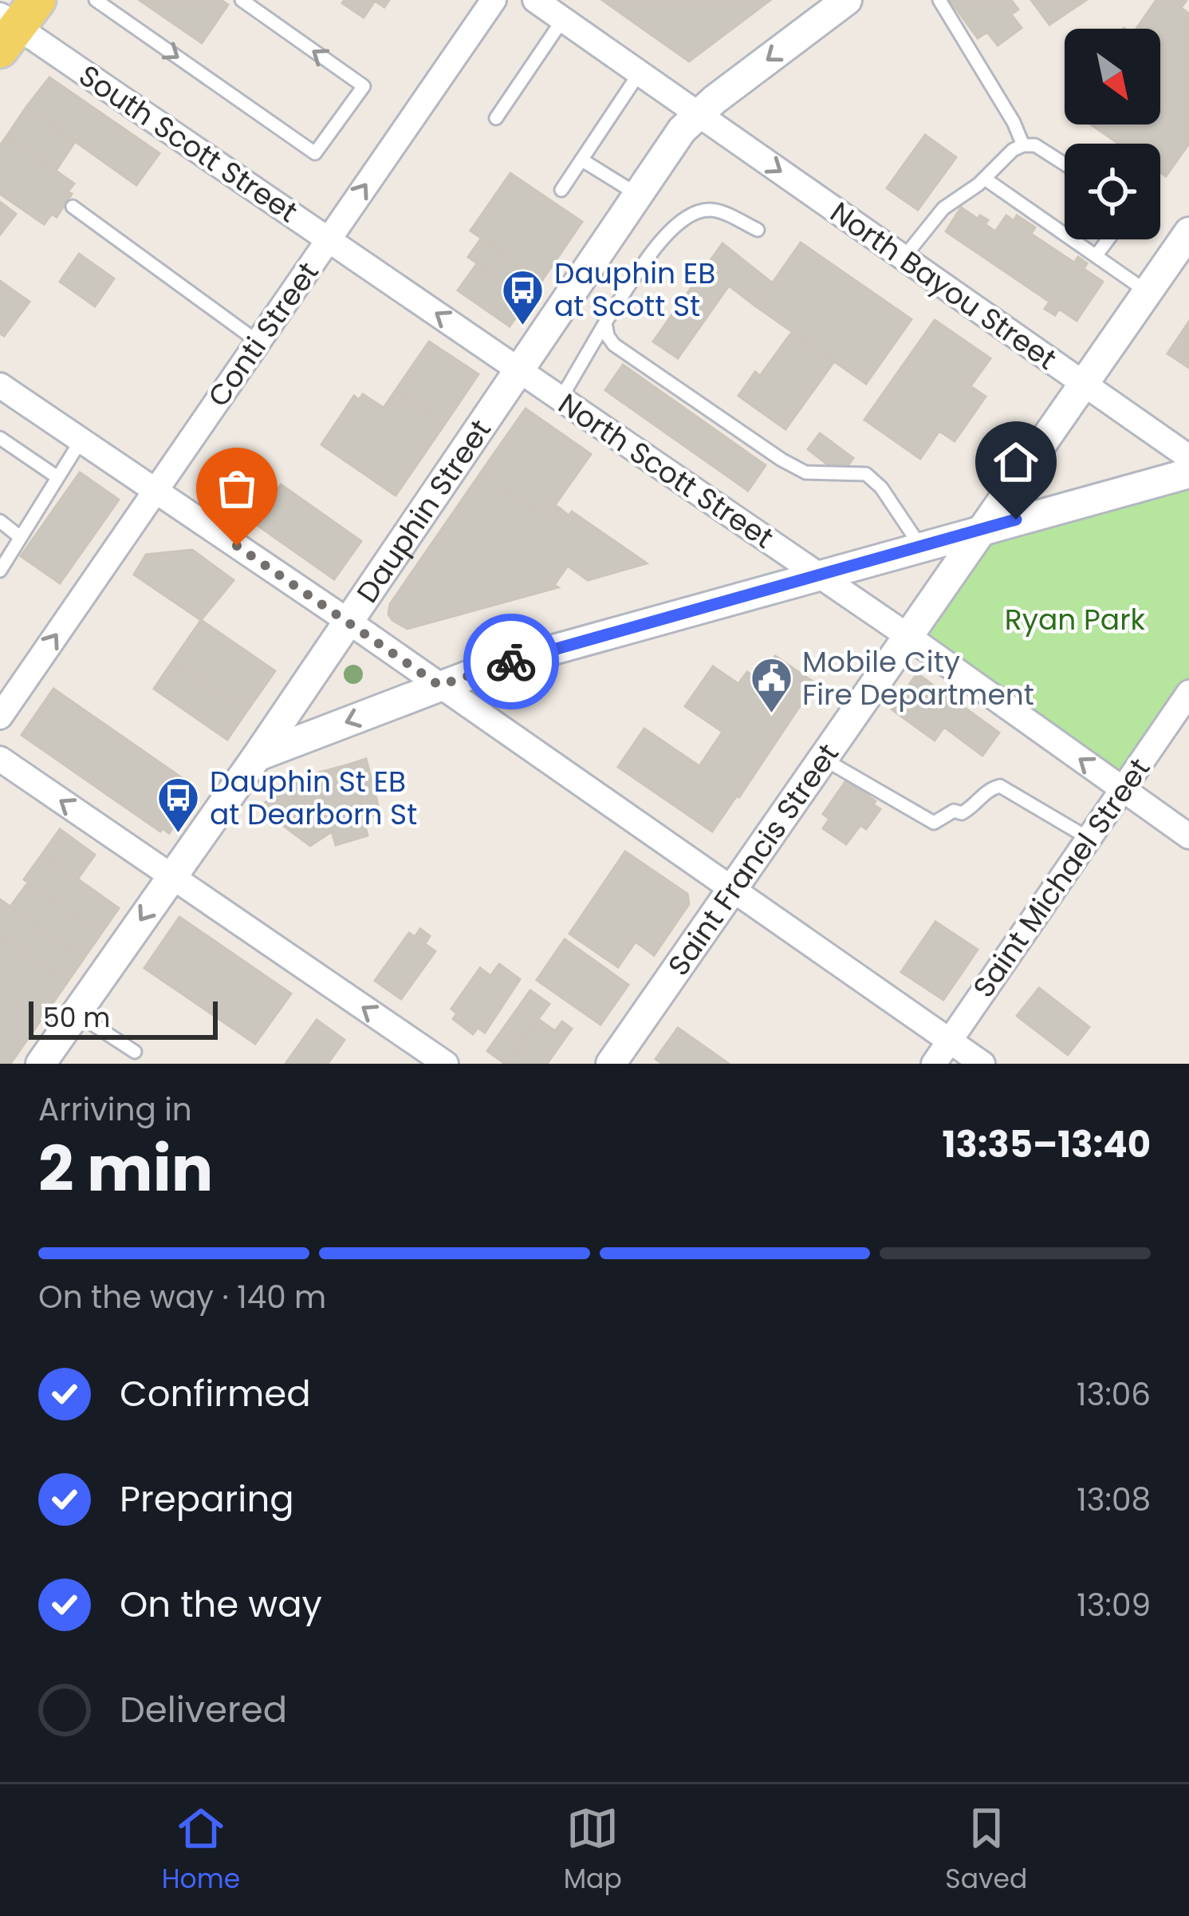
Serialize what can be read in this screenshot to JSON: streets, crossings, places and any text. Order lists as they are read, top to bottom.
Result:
{
  "streets": {
    "street": [
      "South Scott Street",
      "North Bayou Street",
      "Conti Street",
      "North Scott Street",
      "Dauphin Street",
      "Saint Francis Street",
      "Saint Michael Street"
    ]
  },
  "crossings": [
    ["South Scott Street", "Conti Street"],
    ["South Scott Street", "North Scott Street"],
    ["South Scott Street", "Dauphin Street"],
    ["North Bayou Street", "Dauphin Street"],
    ["North Bayou Street", "Saint Francis Street"],
    ["North Scott Street", "Dauphin Street"],
    ["North Scott Street", "Saint Francis Street"],
    ["North Scott Street", "Saint Michael Street"]
  ],
  "one_way": ["South Scott Street", "Conti Street"],
  "parks": ["Ryan Park"],
  "places": {
    "bus stop": ["Dauphin EB at Scott St", "Dauphin St EB at Dearborn St"],
    "public building": ["Mobile City Fire Department"]
  },
  "scale_bar": "50 m",
  "north": "bottom right",
  "page": {
    "scale": "50 m",
    "heading": ["2 min", "Arriving in", "13:35–13:40"],
    "bar": "On the way · 140 m",
    "list": [
      ["Confirmed", "13:06"],
      ["Preparing", "13:08"],
      ["On the way", "13:09"],
      "Delivered"
    ],
    "tabs": ["Home", "Map", "Saved"]
  }
}
